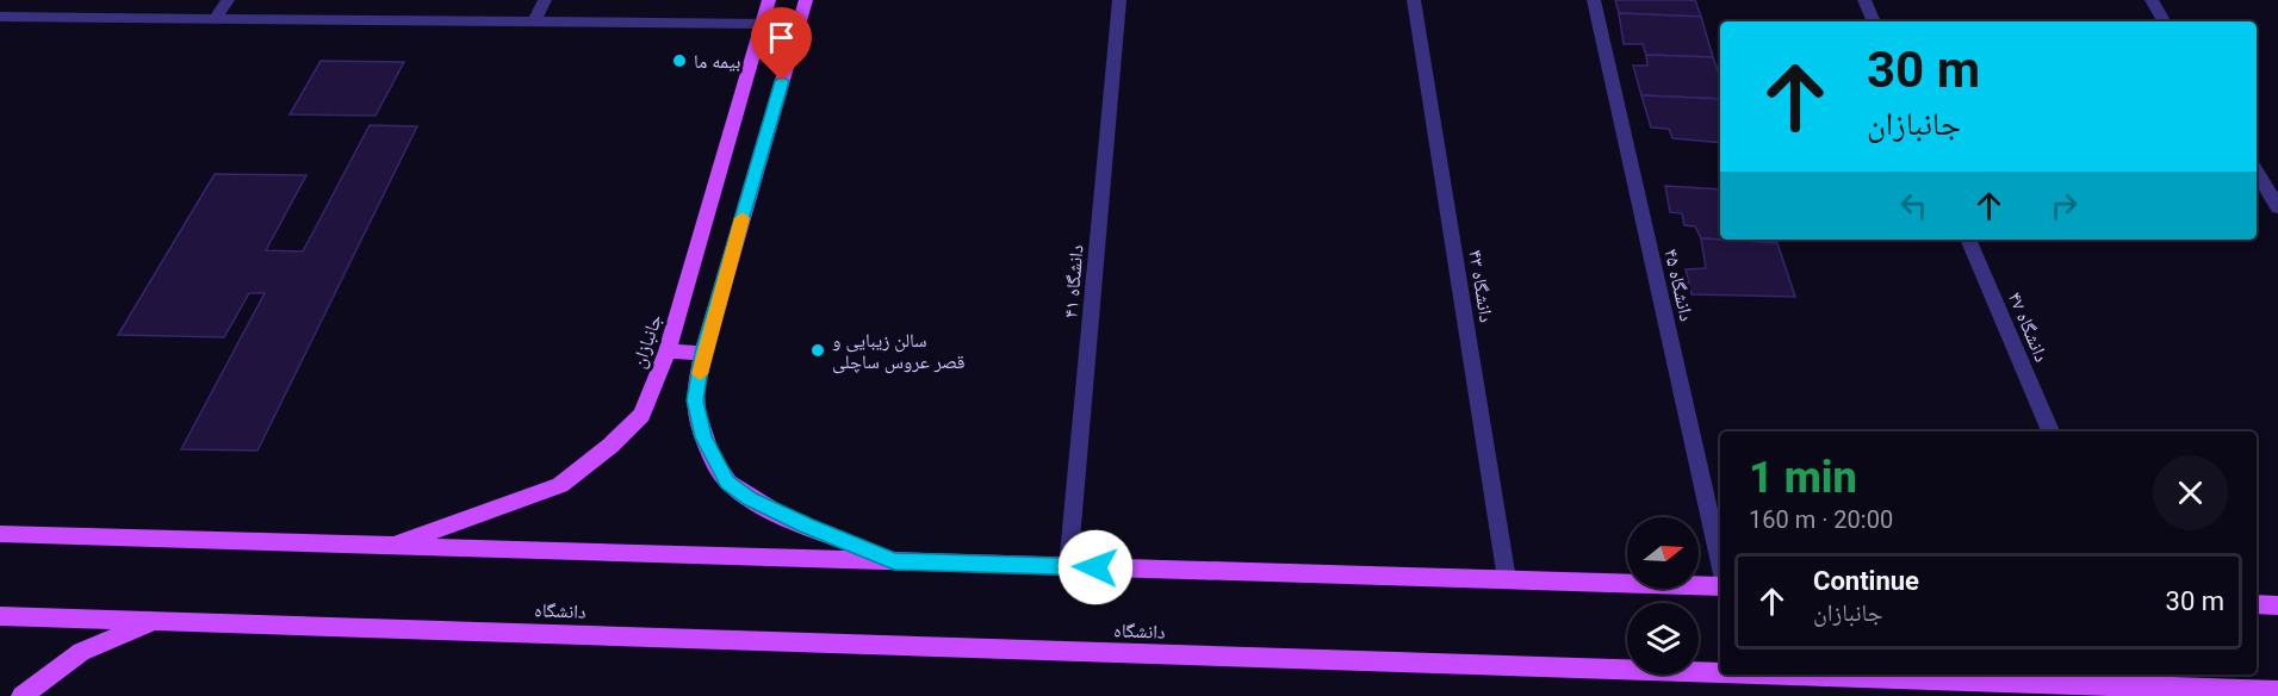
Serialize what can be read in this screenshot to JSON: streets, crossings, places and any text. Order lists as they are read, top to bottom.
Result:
{
  "streets": {
    "main road": ["جانبازان", "دانشگاه"],
    "street": [
      "دانشگاه ۴۱",
      "دانشگاه ۴۵",
      "دانشگاه ۴۳",
      "دانشگاه ۴۷"
    ]
  },
  "places": ["بیمه ما", "سالن زیبایی و قصر عروس ساچلی"],
  "north": "right",
  "page": {
    "turn": ["30 m", "جانبازان"],
    "heading": ["1 min", "160 m · 20:00"],
    "list": [
      {
        "name": "Continue",
        "note": "جانبازان",
        "value": "30 m"
      }
    ]
  }
}
